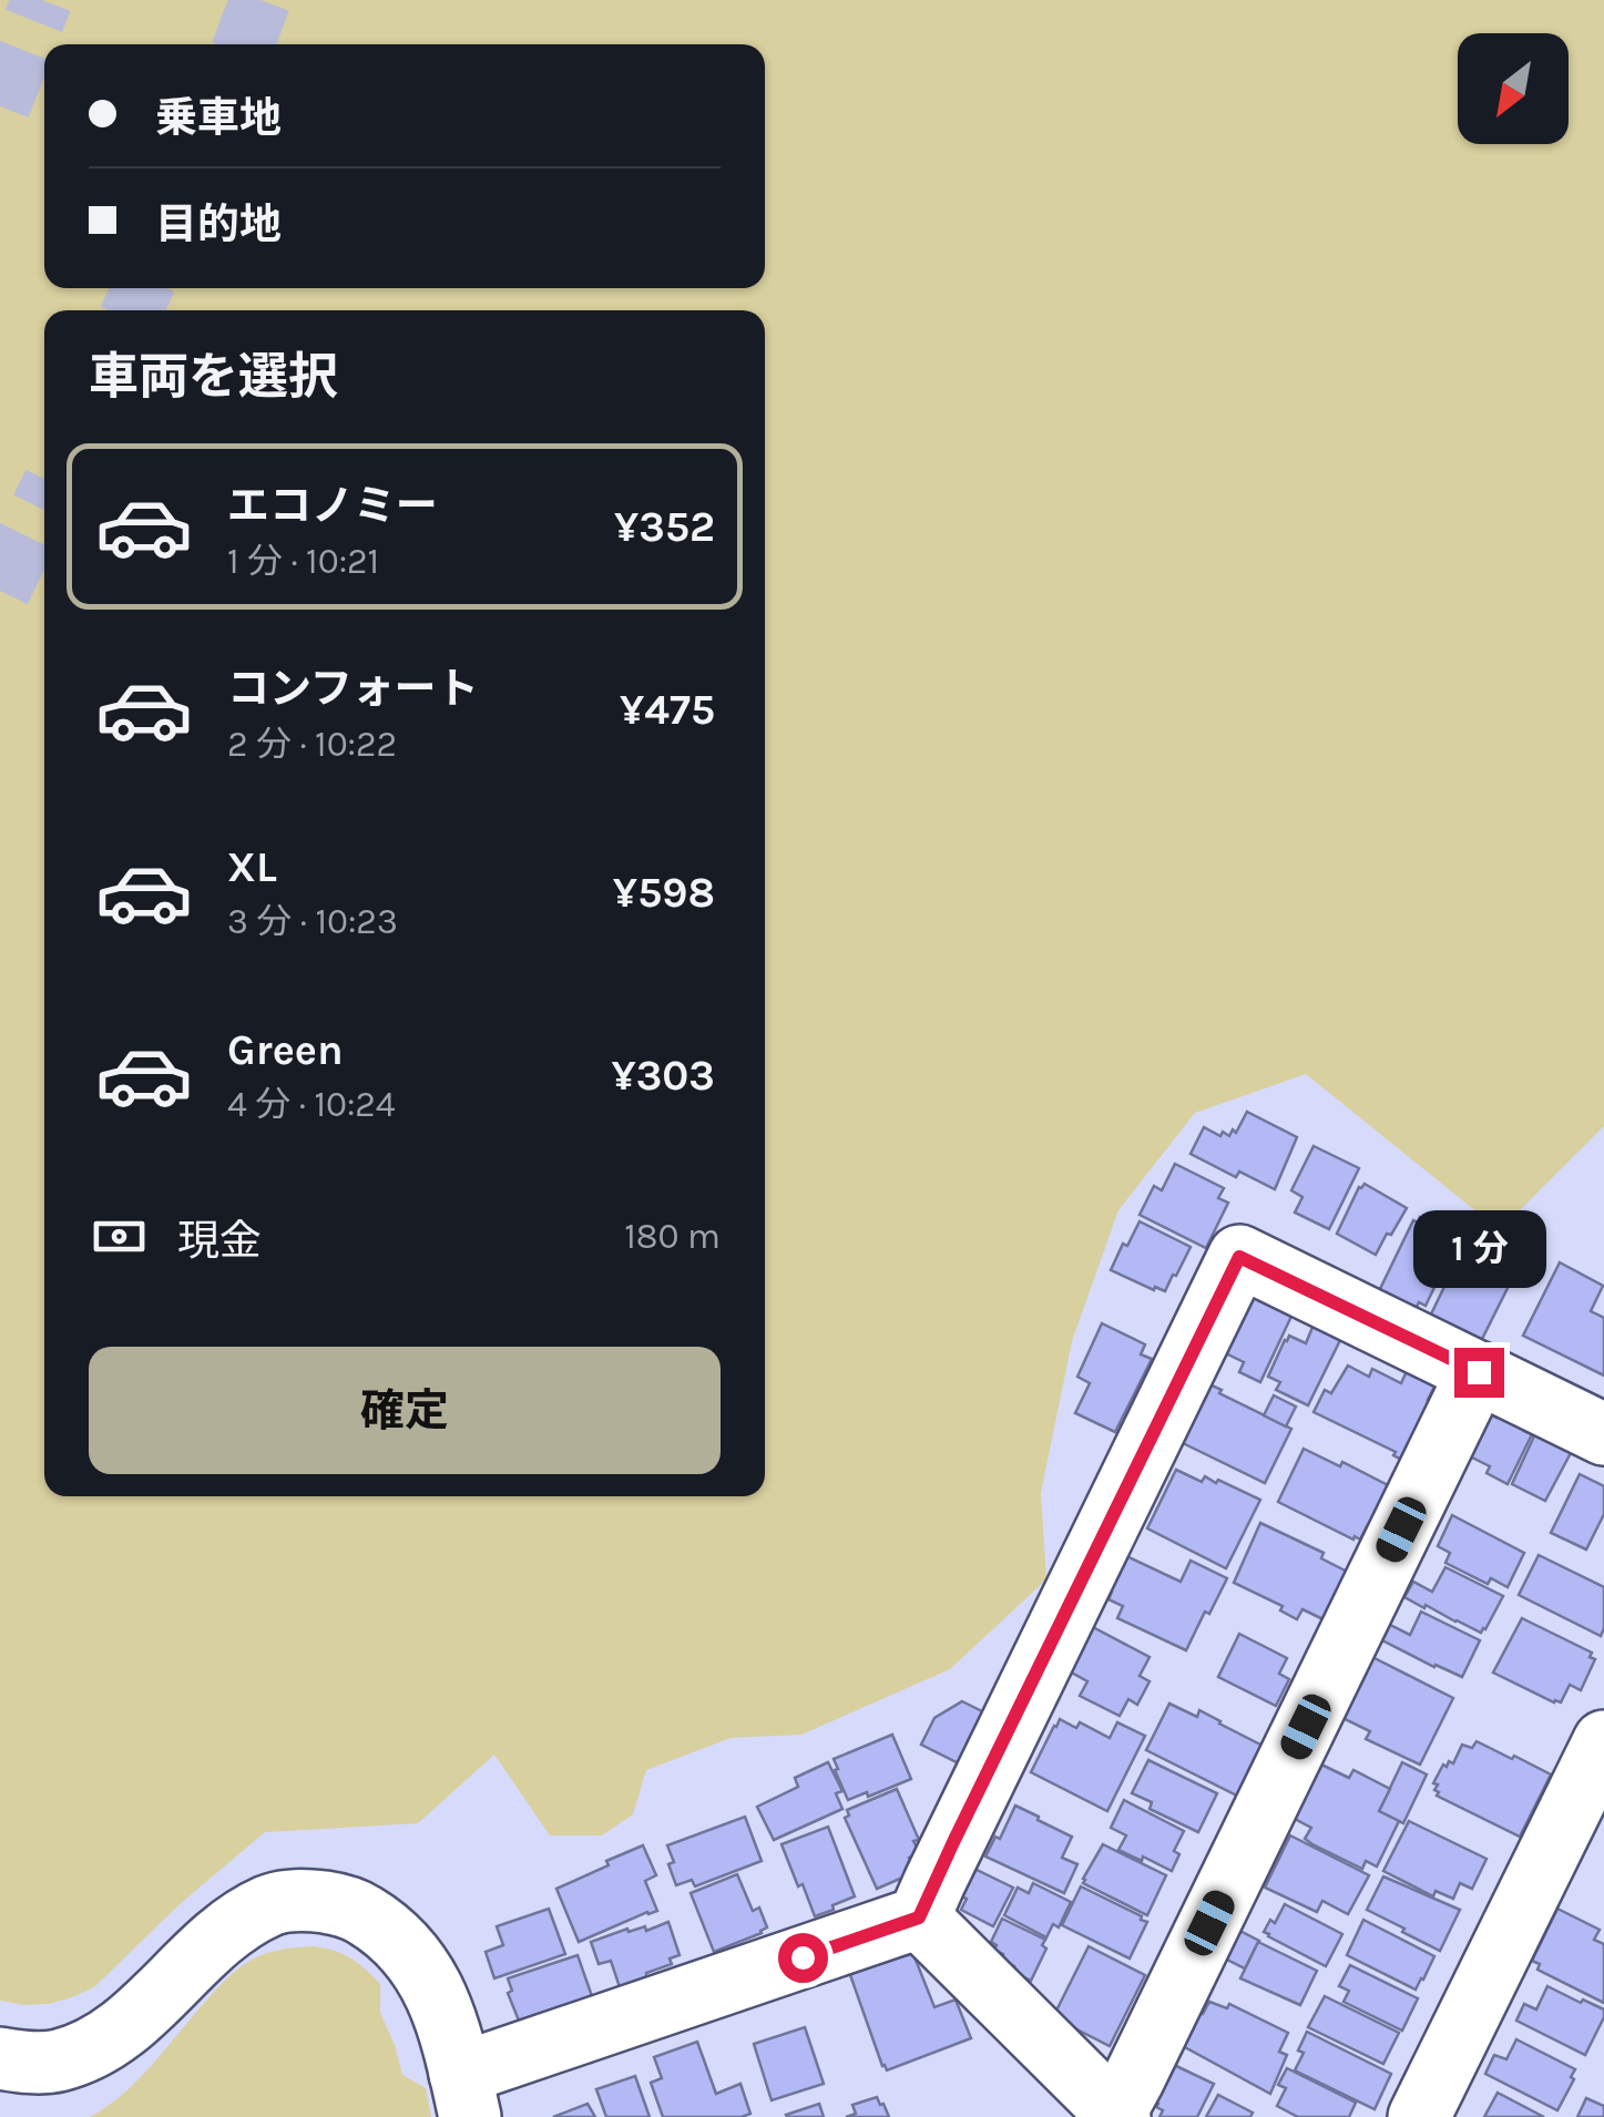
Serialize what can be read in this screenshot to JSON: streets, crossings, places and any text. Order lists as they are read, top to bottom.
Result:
{
  "north": "bottom left",
  "page": {
    "banner": ["乗車地", "目的地"],
    "heading": "車両を選択",
    "list": [
      {
        "name": "エコノミー",
        "note": "1 分 · 10:21",
        "value": "¥352"
      },
      {
        "name": "コンフォート",
        "note": "2 分 · 10:22",
        "value": "¥475"
      },
      {
        "name": "XL",
        "note": "3 分 · 10:23",
        "value": "¥598"
      },
      {
        "name": "Green",
        "note": "4 分 · 10:24",
        "value": "¥303"
      }
    ],
    "pay": ["現金", "180 m"],
    "bubble": "1 分",
    "buttons": "確定"
  }
}
